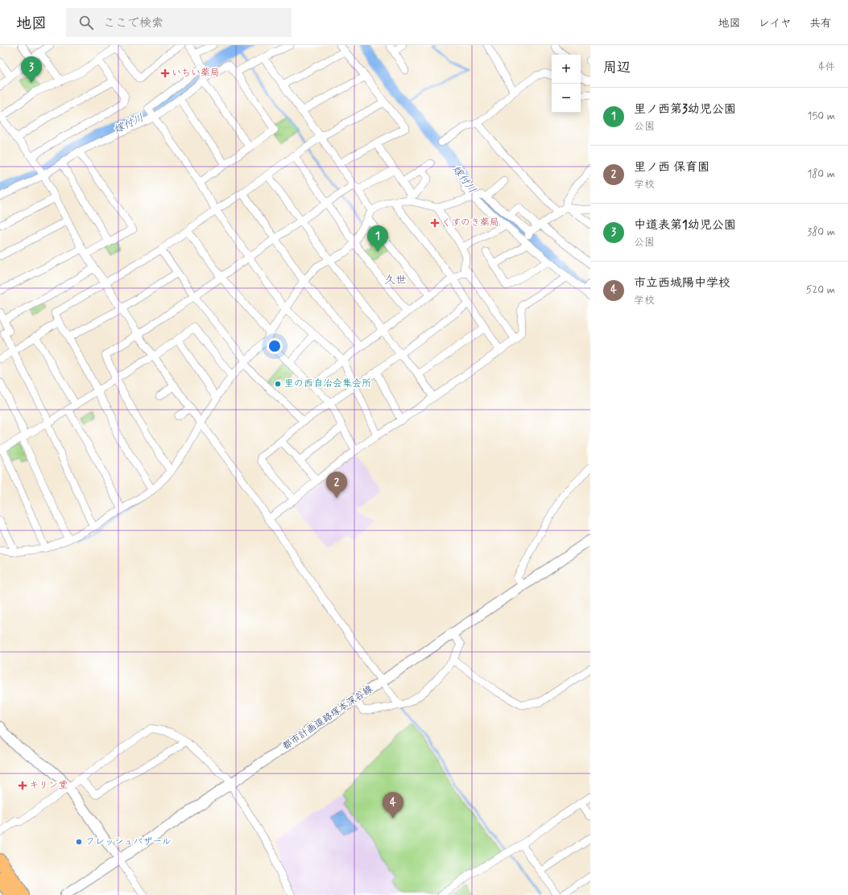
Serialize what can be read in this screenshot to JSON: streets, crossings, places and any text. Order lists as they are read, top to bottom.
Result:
{
  "streets": {
    "street": ["都市計画道路塚本深谷線"]
  },
  "districts": ["久世"],
  "water": ["嫁付川"],
  "places": {
    "health": ["いちい薬局", "くすのき薬局", "キリン堂"],
    "other": ["里の西自治会集会所", "フレッシュバザール"]
  },
  "page": {
    "header": "地図",
    "search": "ここで検索",
    "nav": ["地図", "レイヤ", "共有"],
    "heading": ["周辺", "4件"],
    "map_buttons": ["+", "−"],
    "pins": [
      "3",
      "1",
      "2",
      "4"
    ],
    "list": [
      {
        "mark": "1",
        "name": "里ノ西第3幼児公園",
        "note": "公園",
        "value": "150 m"
      },
      {
        "mark": "2",
        "name": "里ノ西 保育園",
        "note": "学校",
        "value": "180 m"
      },
      {
        "mark": "3",
        "name": "中道表第1幼児公園",
        "note": "公園",
        "value": "380 m"
      },
      {
        "mark": "4",
        "name": "市立西城陽中学校",
        "note": "学校",
        "value": "520 m"
      }
    ]
  }
}
